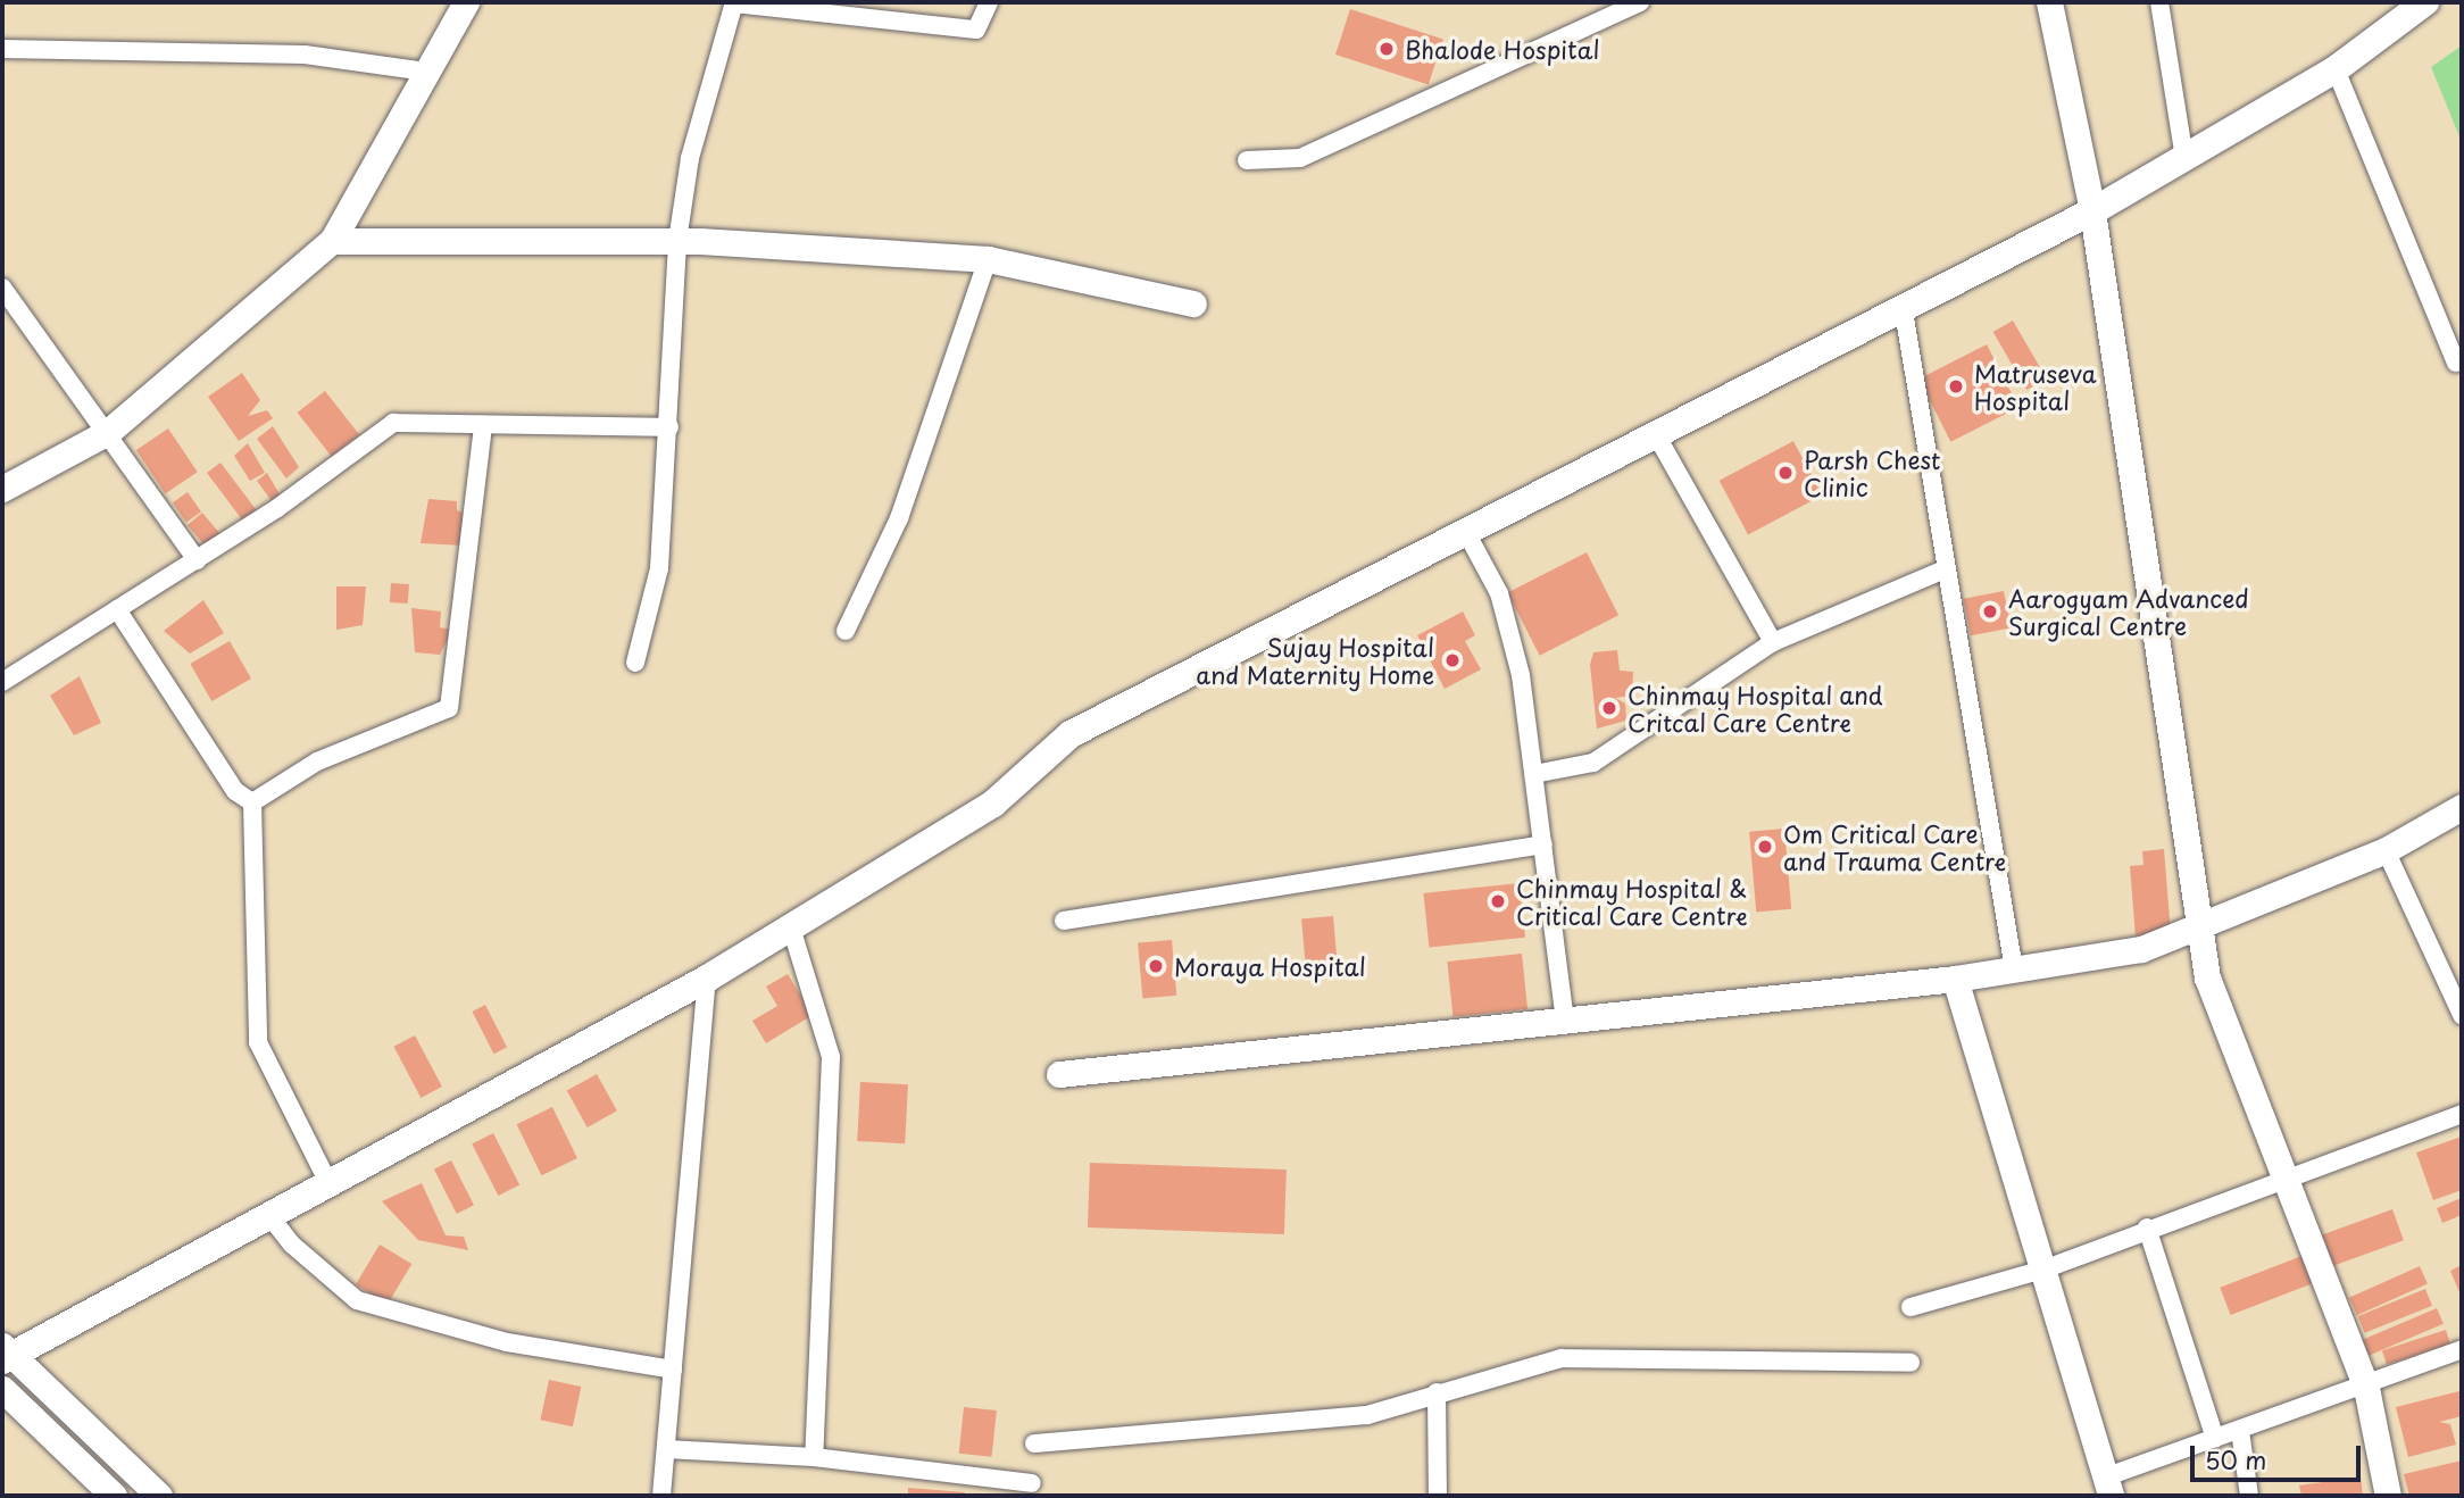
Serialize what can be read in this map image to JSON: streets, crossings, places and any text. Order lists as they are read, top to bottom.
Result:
{
  "places": [
    "Bhalode Hospital",
    "Matruseva Hospital",
    "Parsh Chest Clinic",
    "Aarogyam Advanced Surgical Centre",
    "Sujay Hospital and Maternity Home",
    "Chinmay Hospital and Critcal Care Centre",
    "Om Critical Care and Trauma Centre",
    "Chinmay Hospital & Critical Care Centre",
    "Moraya Hospital"
  ],
  "scale_bar": "50 m"
}
